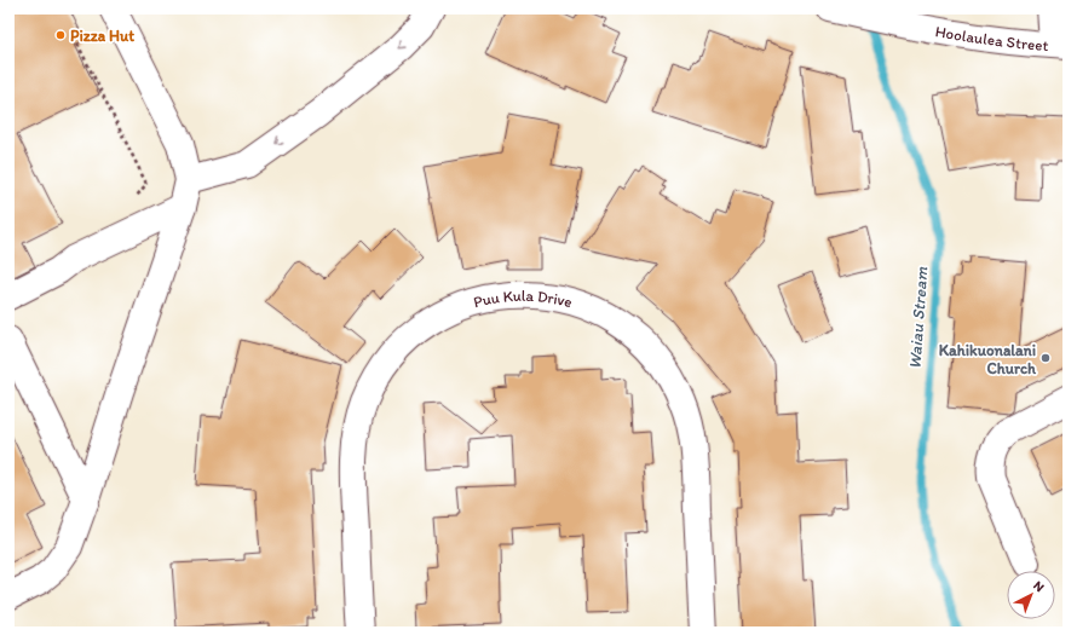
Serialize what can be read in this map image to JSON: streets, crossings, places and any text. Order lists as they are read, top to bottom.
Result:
{
  "streets": {
    "street": ["Hoolaulea Street", "Puu Kula Drive"]
  },
  "water": ["Waiau Stream"],
  "places": ["Pizza Hut", "Kahikuonalani Church"],
  "north": "top right"
}
